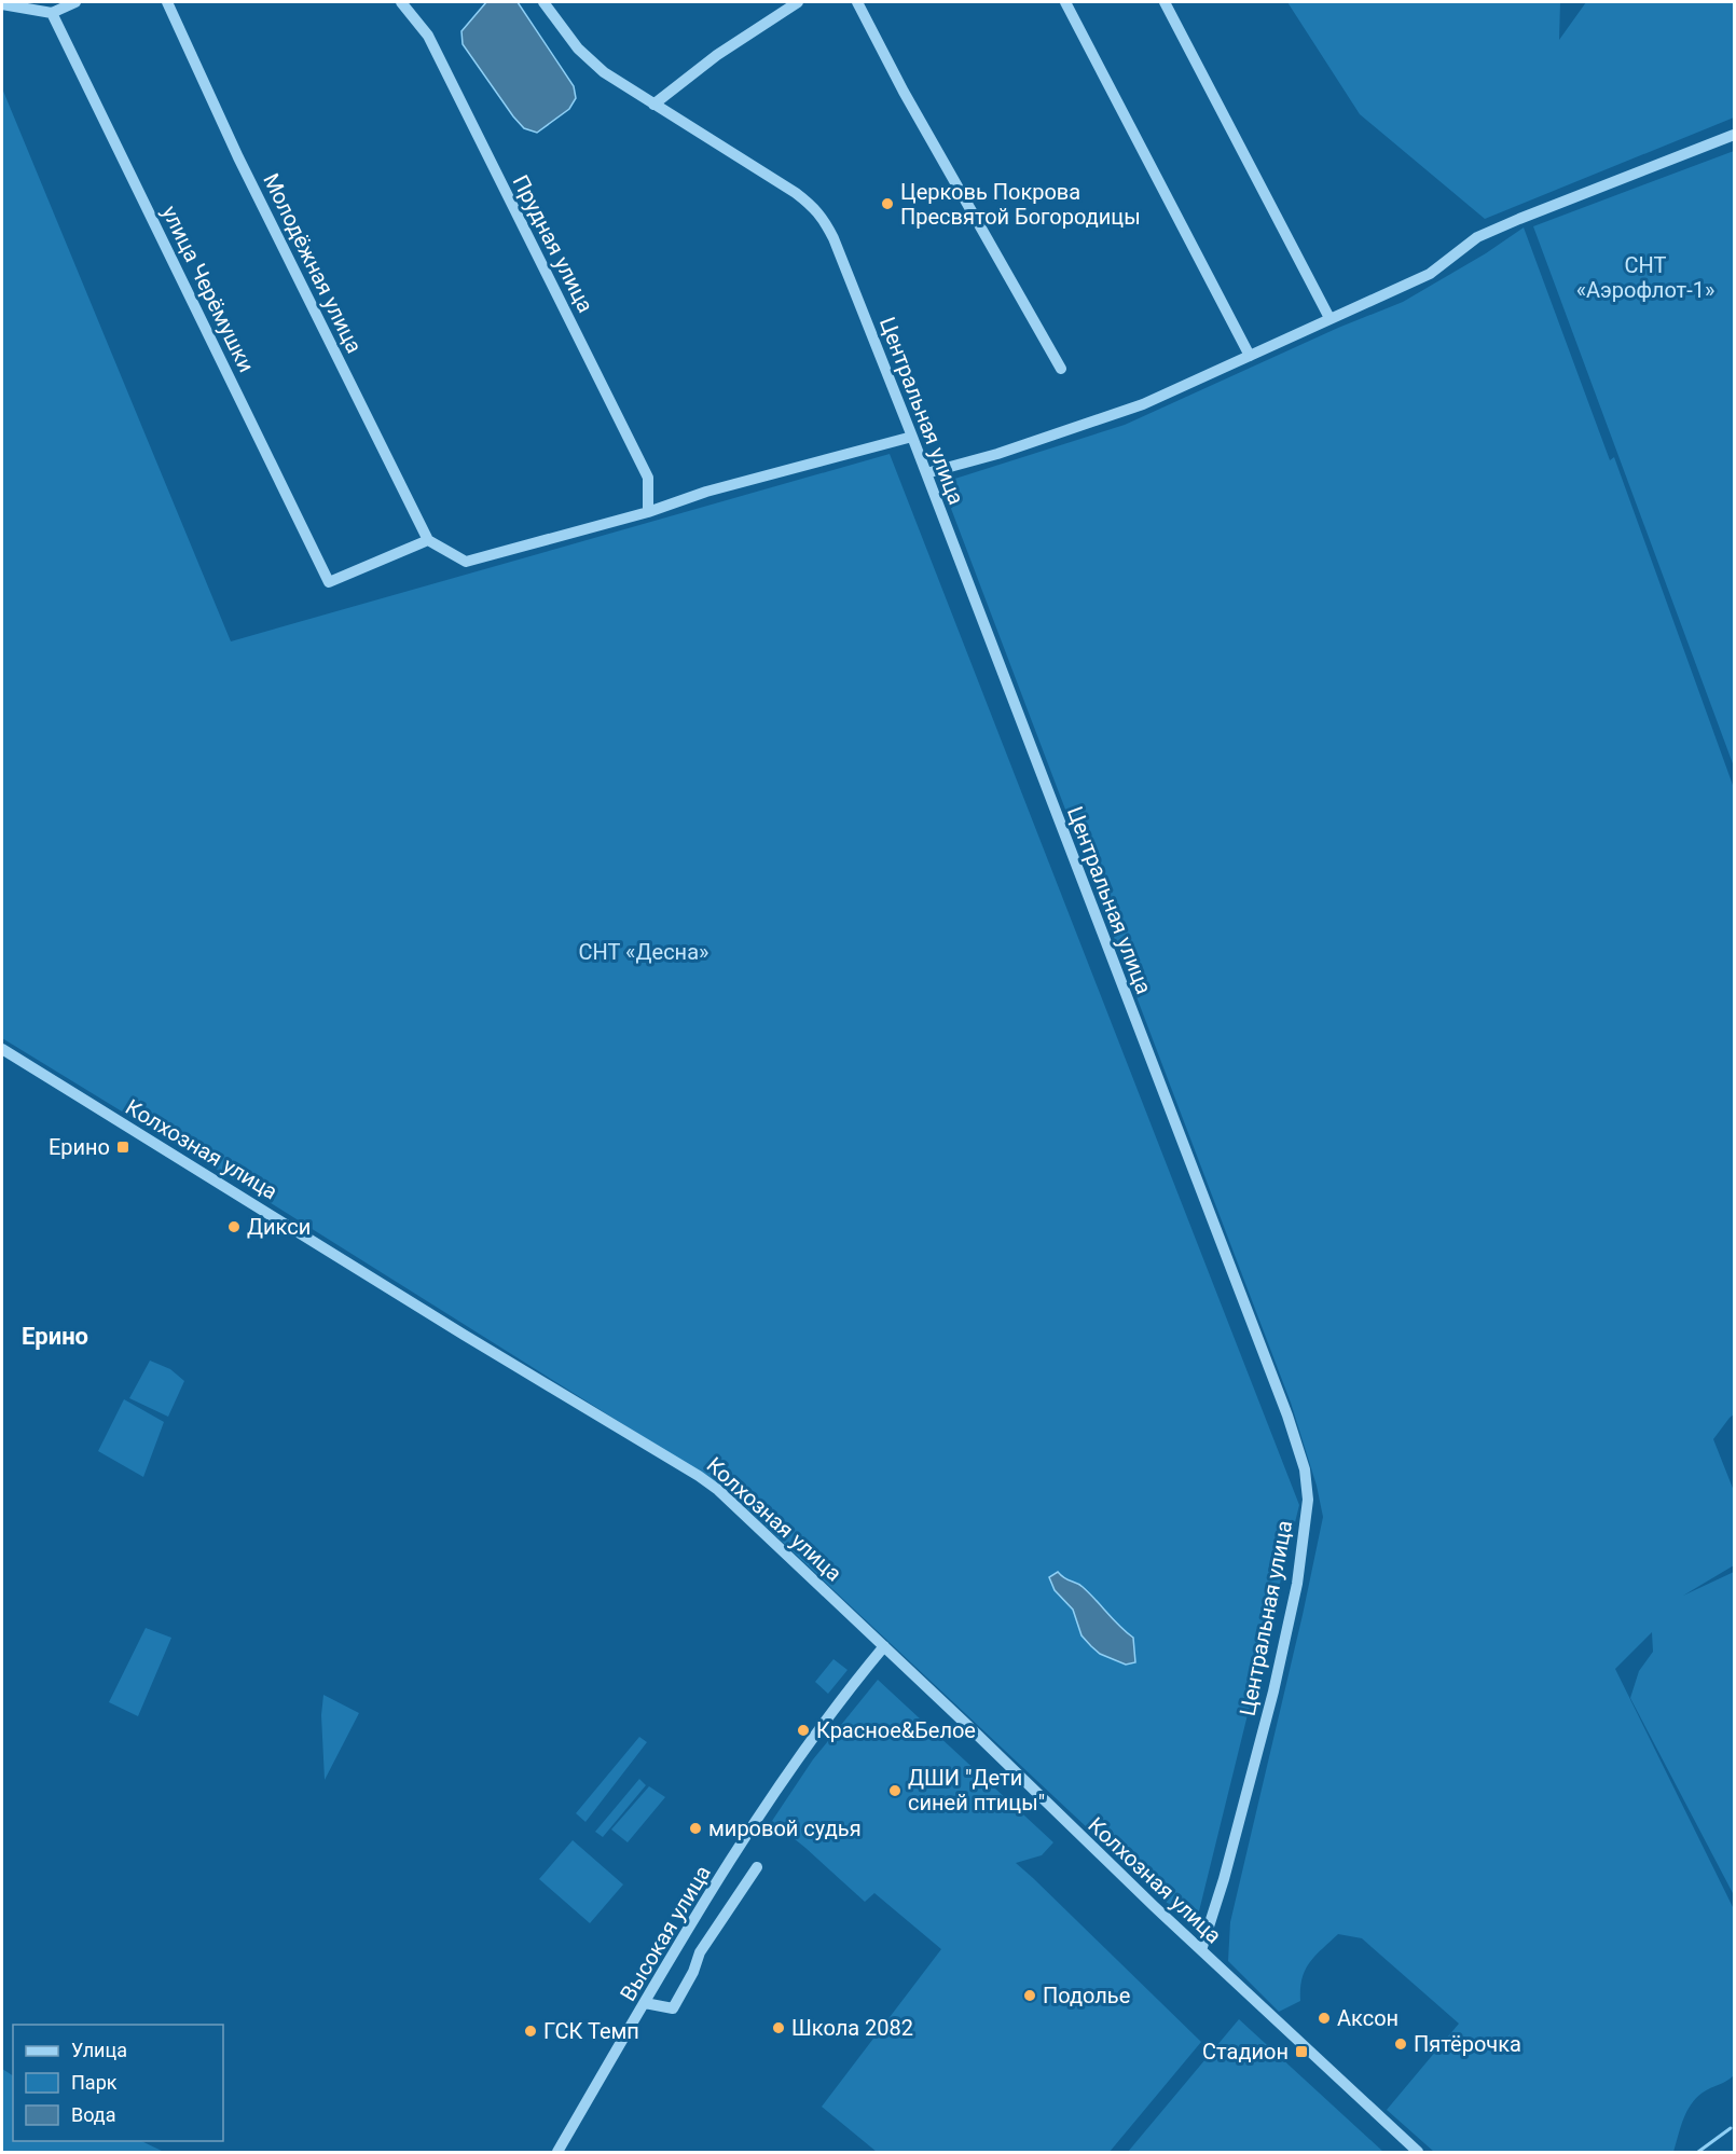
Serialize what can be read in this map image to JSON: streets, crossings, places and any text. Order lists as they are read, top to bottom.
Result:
{
  "streets": {
    "street": [
      "Прудная улица",
      "Молодёжная улица",
      "улица Черёмушки",
      "Центральная улица",
      "Колхозная улица",
      "Высокая улица"
    ]
  },
  "crossings": [
    ["Молодёжная улица", "улица Черёмушки"],
    ["Центральная улица", "Колхозная улица"],
    ["Колхозная улица", "Высокая улица"]
  ],
  "districts": ["Ерино"],
  "parks": ["СНТ «Аэрофлот-1»", "СНТ «Десна»"],
  "places": {
    "other": [
      "Церковь Покрова Пресвятой Богородицы",
      "Дикси",
      "Красное&Белое",
      "ДШИ \"Дети синей птицы\"",
      "мировой судья",
      "Подолье",
      "Аксон",
      "Школа 2082",
      "ГСК Темп",
      "Пятёрочка"
    ],
    "transit": ["Ерино", "Стадион"]
  },
  "legend": ["Улица", "Парк", "Вода"]
}
